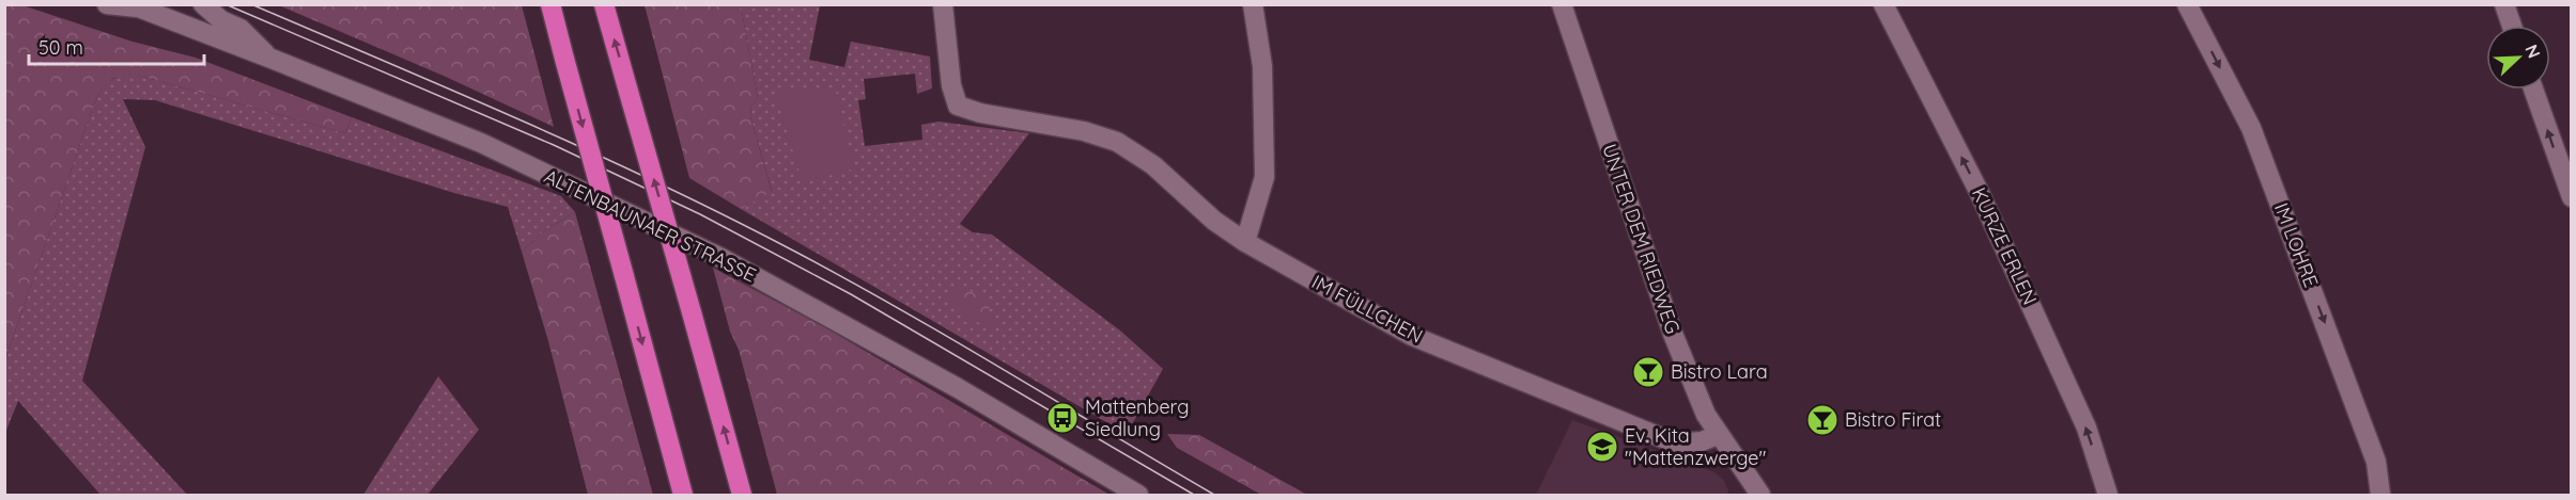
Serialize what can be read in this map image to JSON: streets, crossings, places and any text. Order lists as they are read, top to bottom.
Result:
{
  "streets": {
    "street": [
      "ALTENBAUNAER STRASSE",
      "UNTER DEM RIEDWEG",
      "IM LOHRE",
      "KURZE ERLEN",
      "IM FÜLLCHEN"
    ]
  },
  "crossings": [
    ["UNTER DEM RIEDWEG", "IM FÜLLCHEN"]
  ],
  "one_way": ["IM LOHRE", "KURZE ERLEN"],
  "places": {
    "bar": ["Bistro Lara", "Bistro Firat"],
    "bus stop": ["Mattenberg Siedlung"],
    "school or university": ["Ev. Kita \"Mattenzwerge\""]
  },
  "scale_bar": "50 m",
  "north": "top right"
}
